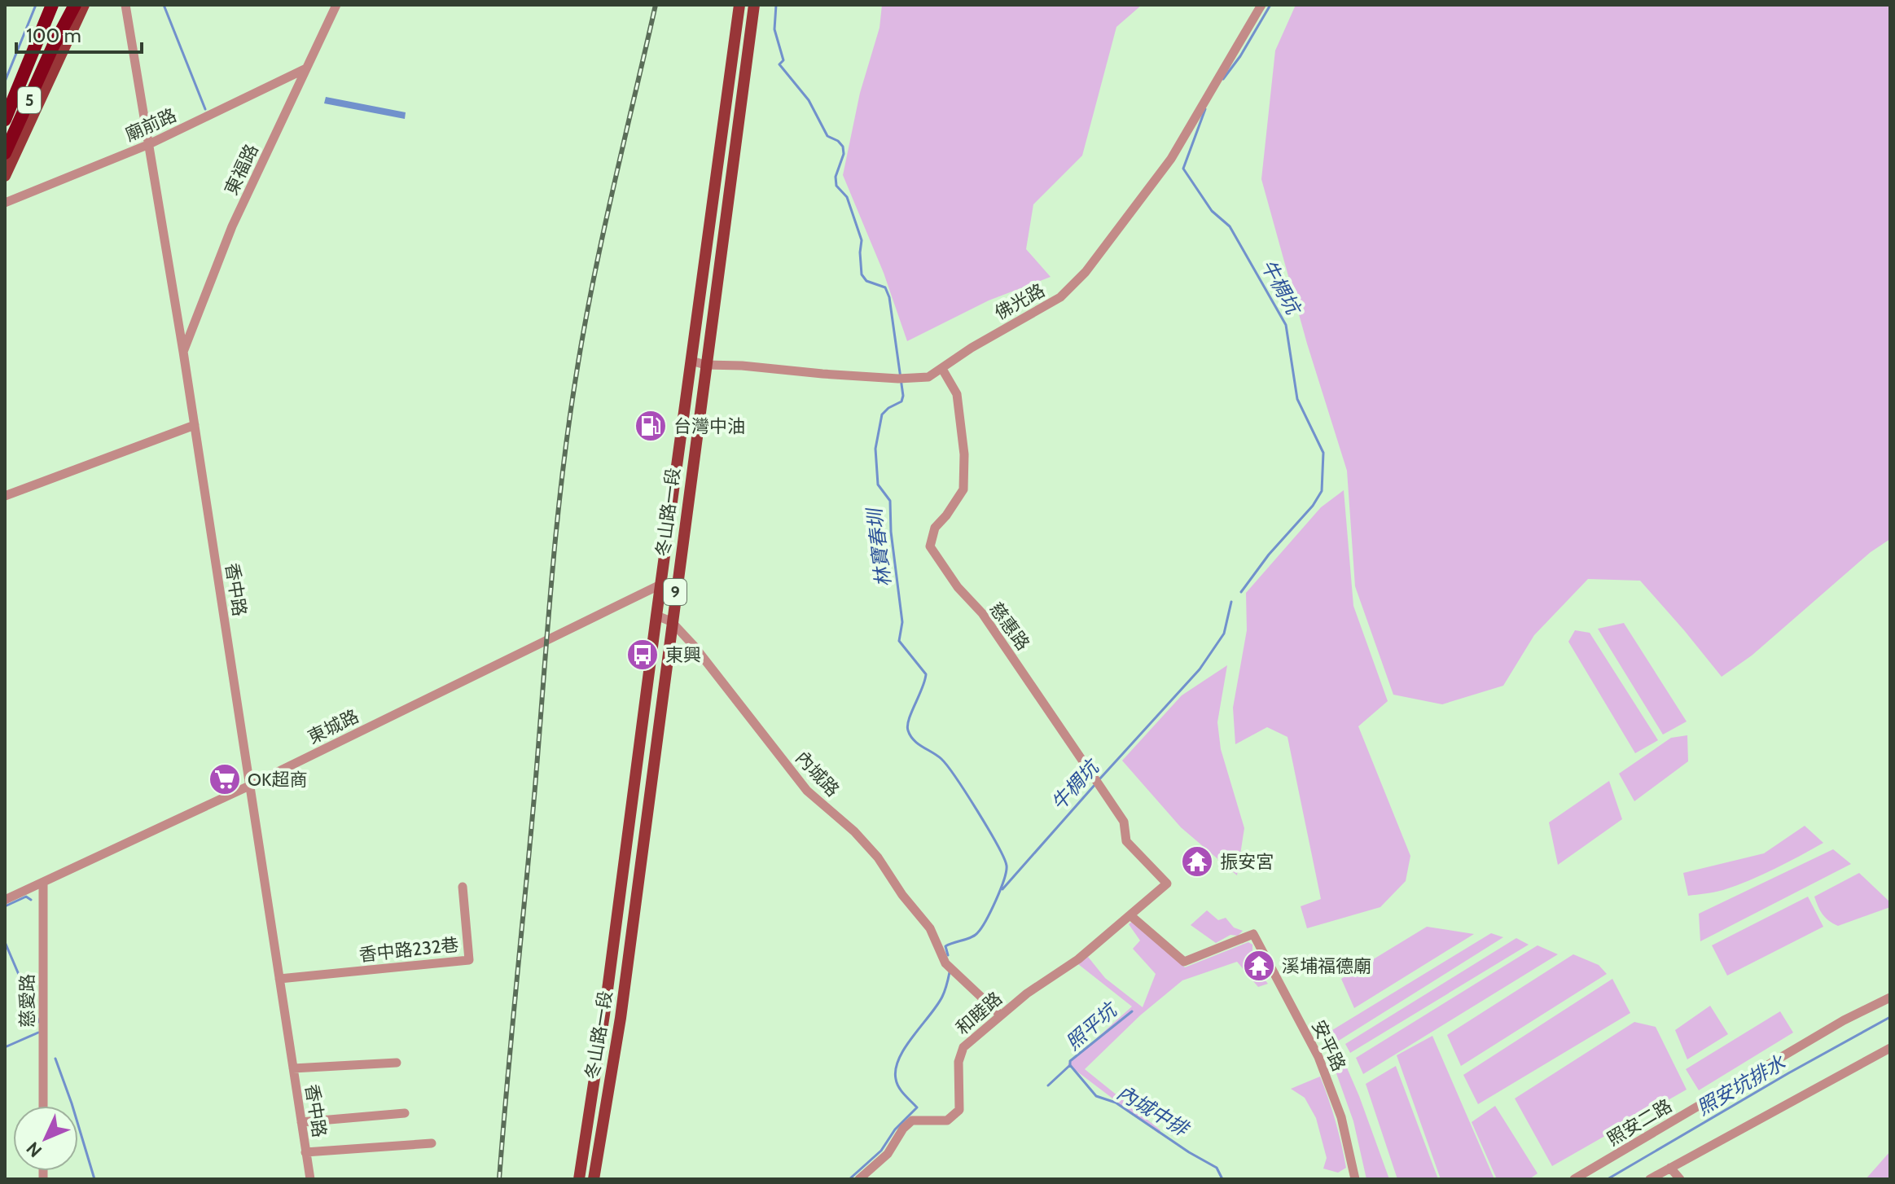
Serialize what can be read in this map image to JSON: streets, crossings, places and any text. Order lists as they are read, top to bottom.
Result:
{
  "streets": {
    "highway": ["5"],
    "main road": ["冬山路一段", "9"],
    "street": [
      "廟前路",
      "東福路",
      "佛光路",
      "香中路",
      "慈惠路",
      "東城路",
      "內城路",
      "香中路232巷",
      "慈愛路",
      "和睦路",
      "安平路",
      "照安二路"
    ]
  },
  "crossings": [
    ["廟前路", "東福路"],
    ["廟前路", "香中路"],
    ["東福路", "香中路"],
    ["佛光路", "冬山路一段"],
    ["佛光路", "慈惠路"],
    ["冬山路一段", "東城路"],
    ["冬山路一段", "內城路"],
    ["香中路", "東城路"],
    ["香中路", "香中路232巷"],
    ["慈惠路", "和睦路"],
    ["東城路", "慈愛路"],
    ["內城路", "和睦路"],
    ["和睦路", "安平路"]
  ],
  "water": [
    "牛椆坑",
    "林寶春圳",
    "照平坑",
    "照安坑排水",
    "內城中排"
  ],
  "places": {
    "fuel station": ["台灣中油"],
    "bus stop": ["東興"],
    "supermarket": ["OK超商"],
    "temple": ["振安宮", "溪埔福德廟"]
  },
  "scale_bar": "100 m",
  "north": "bottom left"
}
